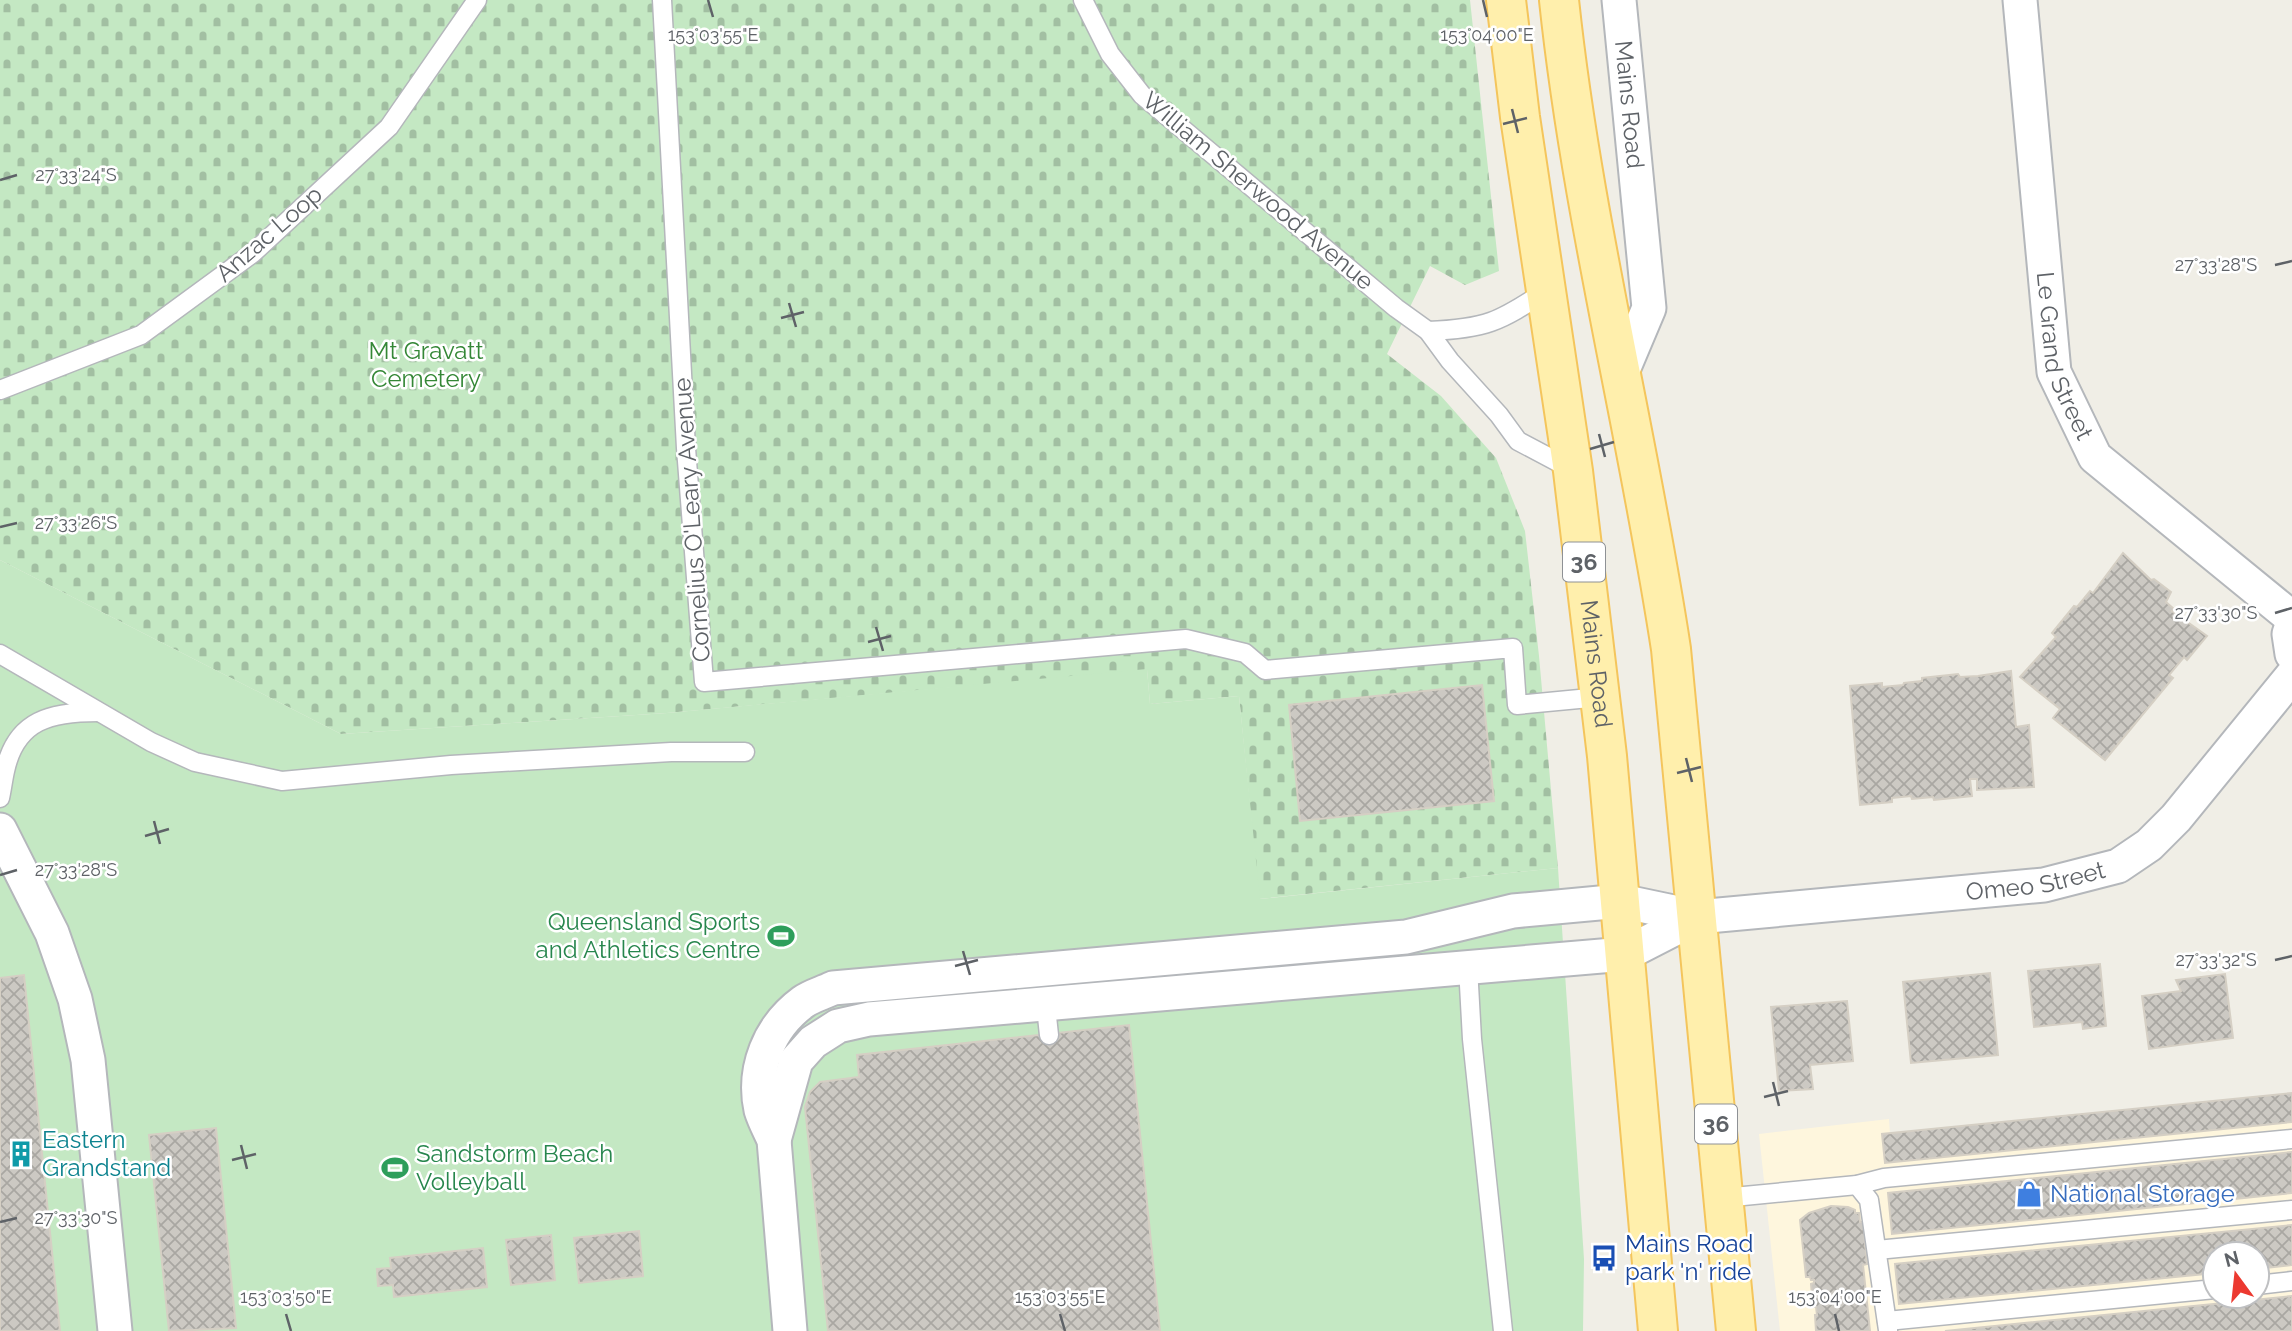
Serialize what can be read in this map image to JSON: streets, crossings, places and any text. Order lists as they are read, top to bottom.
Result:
{
  "streets": {
    "main road": ["Mains Road", "36"],
    "street": ["Le Grand Street", "Omeo Street"],
    "lane": ["William Sherwood Avenue", "Anzac Loop", "Cornelius O'Leary Avenue"]
  },
  "crossings": [
    ["Mains Road", "William Sherwood Avenue"],
    ["Mains Road", "Cornelius O'Leary Avenue"],
    ["Mains Road", "36"],
    ["36", "Omeo Street"]
  ],
  "parks": ["Mt Gravatt Cemetery"],
  "places": {
    "sports": ["Queensland Sports and Athletics Centre", "Sandstorm Beach Volleyball"],
    "building": ["Eastern Grandstand"],
    "shop": ["National Storage"],
    "bus stop": ["Mains Road park 'n' ride"]
  },
  "north": "top",
  "coordinates": [
    "153°03'55\"E",
    "153°04'00\"E",
    "27°33'24\"S",
    "27°33'28\"S",
    "27°33'26\"S",
    "27°33'30\"S",
    "27°33'32\"S",
    "153°03'50\"E"
  ]
}
